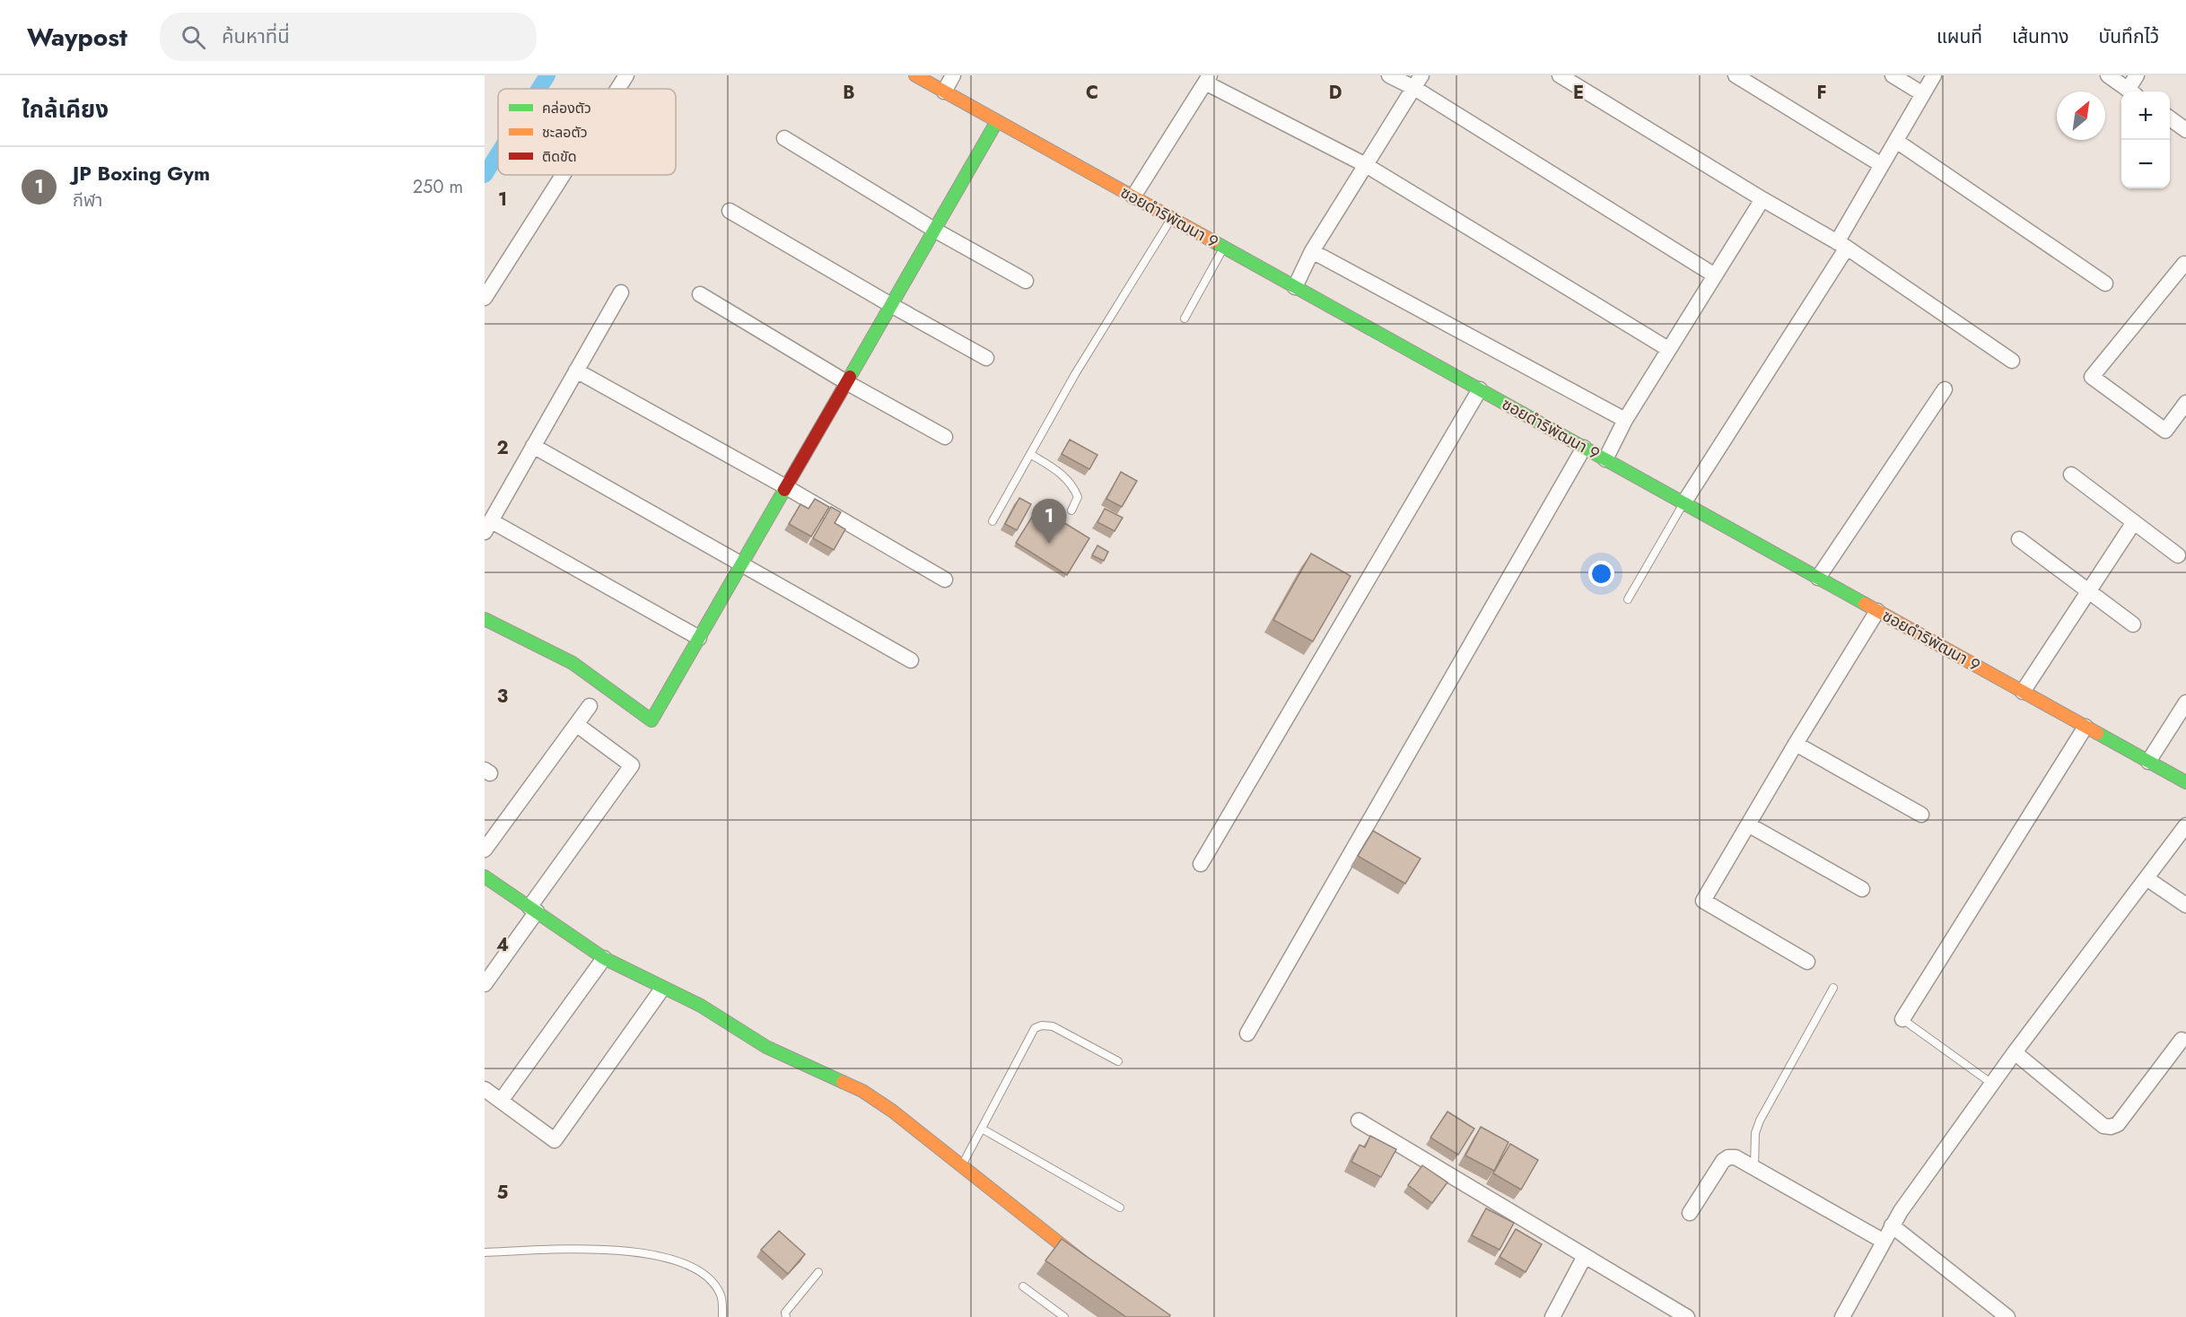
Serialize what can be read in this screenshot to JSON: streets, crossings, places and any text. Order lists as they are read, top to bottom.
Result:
{
  "streets": {
    "street": ["ซอยดำริพัฒนา 9"]
  },
  "legend": ["คล่องตัว", "ชะลอตัว", "ติดขัด"],
  "north": "top right",
  "page": {
    "header": "Waypost",
    "search": "ค้นหาที่นี่",
    "nav": ["แผนที่", "เส้นทาง", "บันทึกไว้"],
    "heading": "ใกล้เคียง",
    "map_buttons": ["+", "−"],
    "list": [
      {
        "mark": "1",
        "name": "JP Boxing Gym",
        "note": "กีฬา",
        "value": "250 m"
      }
    ],
    "pins": "1"
  },
  "grid": {
    "columns": [
      "B",
      "C",
      "D",
      "E",
      "F"
    ],
    "rows": [
      "1",
      "2",
      "3",
      "4",
      "5"
    ]
  }
}
